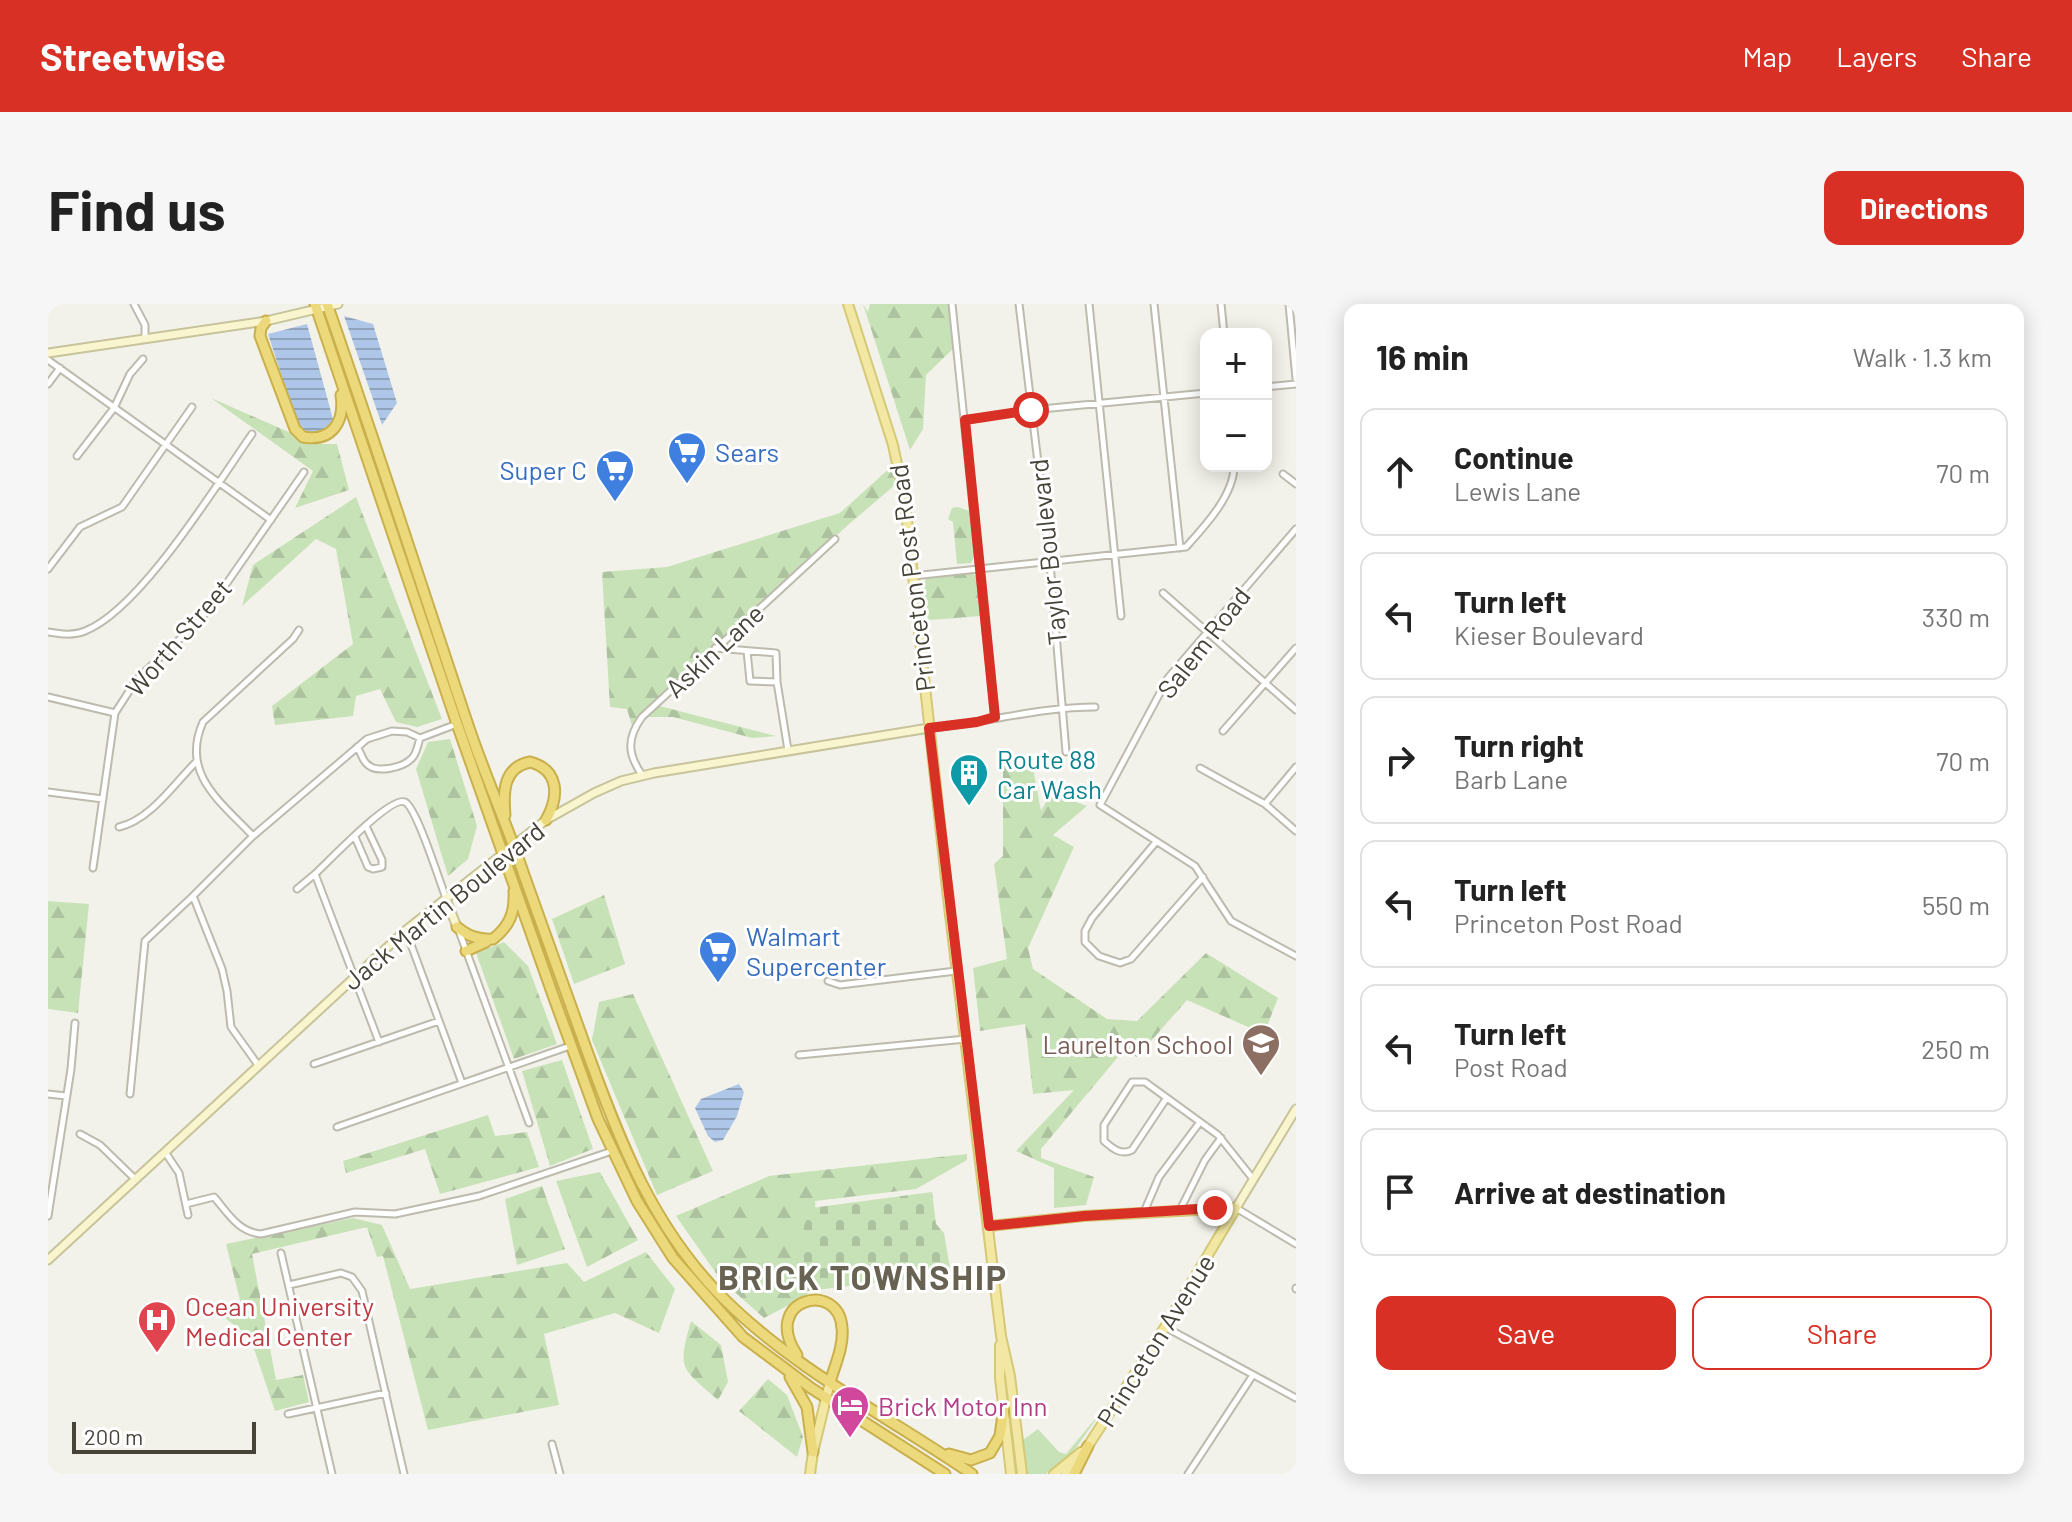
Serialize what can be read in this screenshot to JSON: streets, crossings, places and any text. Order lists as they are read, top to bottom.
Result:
{
  "streets": {
    "main road": ["Princeton Post Road", "Princeton Avenue"],
    "street": [
      "Taylor Boulevard",
      "Worth Street",
      "Salem Road",
      "Askin Lane",
      "Jack Martin Boulevard"
    ]
  },
  "crossings": [
    ["Princeton Post Road", "Jack Martin Boulevard"],
    ["Askin Lane", "Jack Martin Boulevard"]
  ],
  "districts": ["BRICK TOWNSHIP"],
  "places": {
    "supermarket": ["Sears", "Super C", "Walmart Supercenter"],
    "building": ["Route 88 Car Wash"],
    "school or university": ["Laurelton School"],
    "hospital": ["Ocean University Medical Center"],
    "hotel": ["Brick Motor Inn"]
  },
  "scale_bar": "200 m",
  "page": {
    "header": "Streetwise",
    "nav": ["Map", "Layers", "Share"],
    "buttons": [
      "Directions",
      ["Save", "Share"]
    ],
    "title": "Find us",
    "heading": ["16 min", "Walk · 1.3 km"],
    "map_buttons": ["+", "−"],
    "list": [
      ["Continue", "Lewis Lane", "70 m"],
      ["Turn left", "Kieser Boulevard", "330 m"],
      ["Turn right", "Barb Lane", "70 m"],
      ["Turn left", "Princeton Post Road", "550 m"],
      ["Turn left", "Post Road", "250 m"],
      "Arrive at destination"
    ],
    "scale": "200 m"
  }
}
